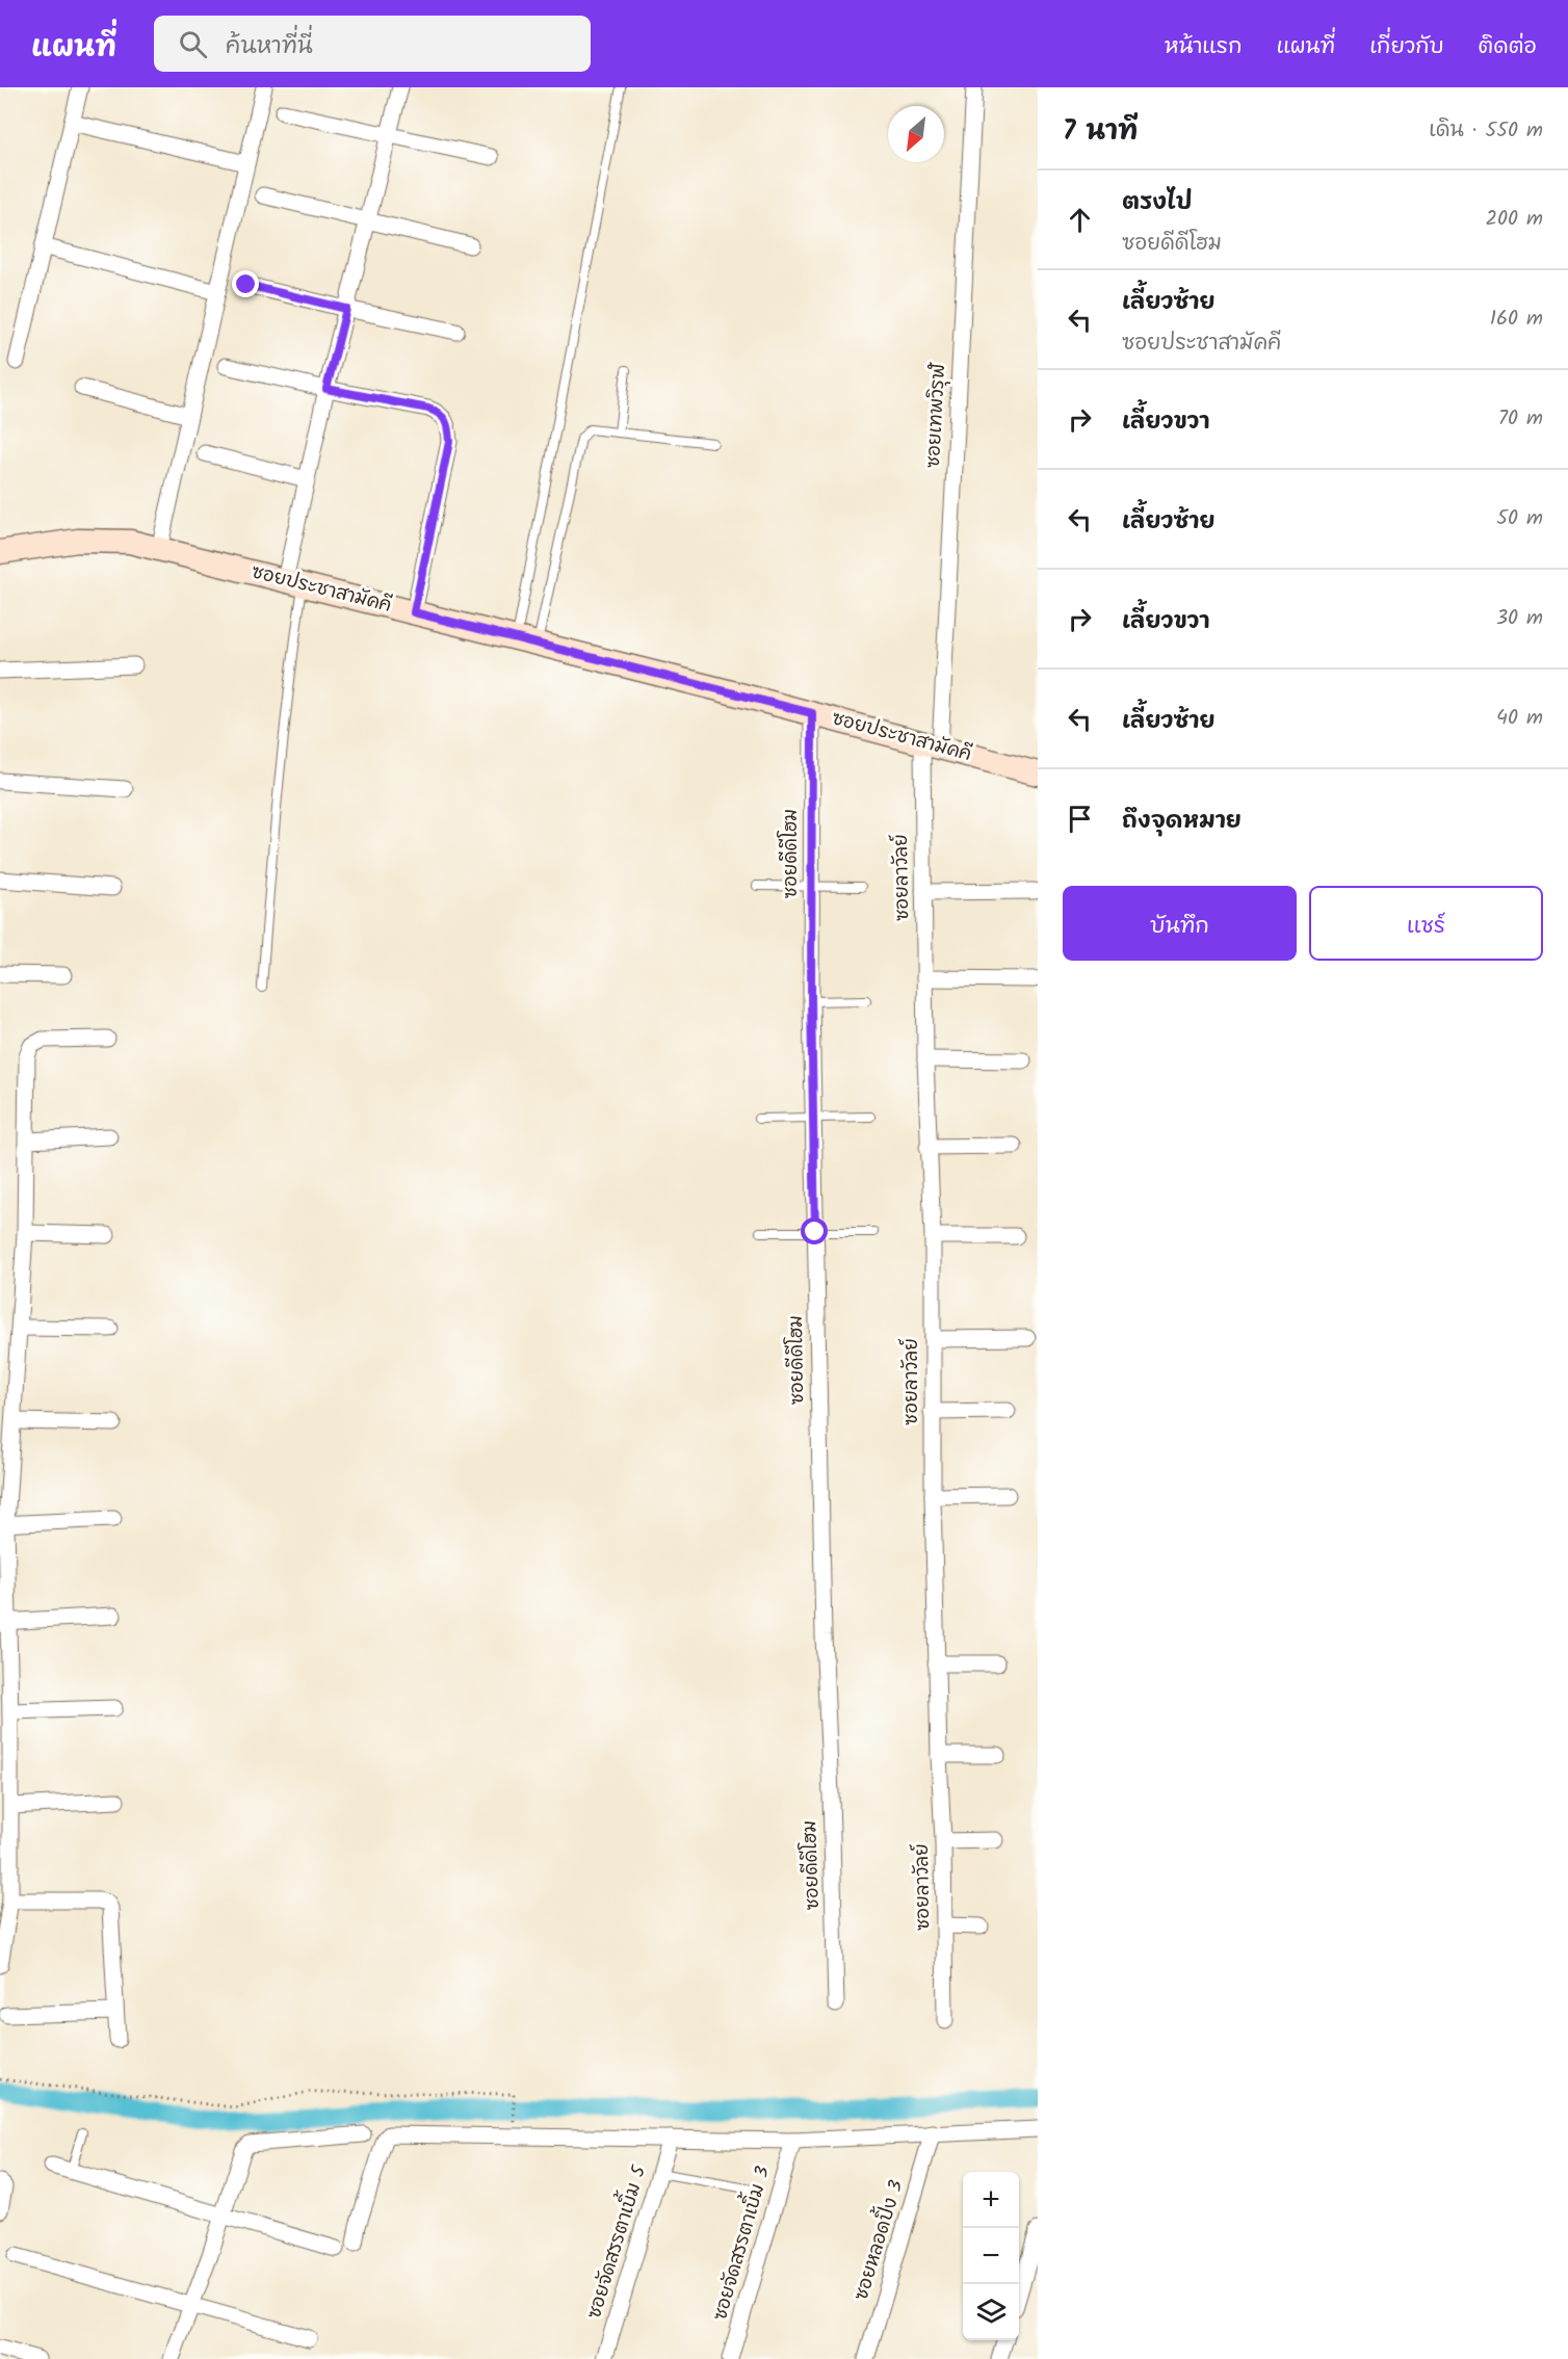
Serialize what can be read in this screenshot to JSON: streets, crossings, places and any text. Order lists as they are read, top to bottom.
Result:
{
  "streets": {
    "street": [
      "ซอยเทพวิรุฬ",
      "ซอยประชาสามัคคี",
      "ซอยดีดีโฮม",
      "ซอยลาวัลย์",
      "ซอยหลอดปิ้ง 3",
      "ซอยจัดสรรตาเบิ้ม 5",
      "ซอยจัดสรรตาเบิ้ม 3"
    ]
  },
  "crossings": [
    ["ซอยเทพวิรุฬ", "ซอยประชาสามัคคี"],
    ["ซอยเทพวิรุฬ", "ซอยลาวัลย์"],
    ["ซอยประชาสามัคคี", "ซอยดีดีโฮม"],
    ["ซอยประชาสามัคคี", "ซอยลาวัลย์"]
  ],
  "north": "bottom left",
  "page": {
    "header": "แผนที่",
    "search": "ค้นหาที่นี่",
    "nav": [
      "หน้าแรก",
      "แผนที่",
      "เกี่ยวกับ",
      "ติดต่อ"
    ],
    "heading": ["7 นาที", "เดิน · 550 m"],
    "list": [
      ["ตรงไป", "ซอยดีดีโฮม", "200 m"],
      ["เลี้ยวซ้าย", "ซอยประชาสามัคคี", "160 m"],
      ["เลี้ยวขวา", "70 m"],
      ["เลี้ยวซ้าย", "50 m"],
      ["เลี้ยวขวา", "30 m"],
      ["เลี้ยวซ้าย", "40 m"],
      "ถึงจุดหมาย"
    ],
    "buttons": ["บันทึก", "แชร์"],
    "map_buttons": ["+", "−"]
  }
}
